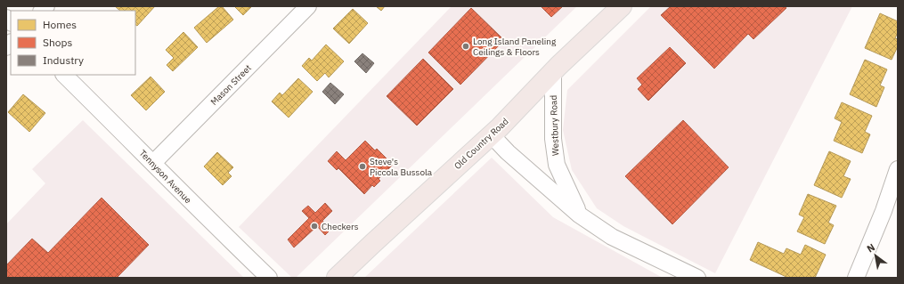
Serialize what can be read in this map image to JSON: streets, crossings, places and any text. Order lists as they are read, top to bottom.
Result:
{
  "streets": {
    "main road": ["Old Country Road"],
    "street": ["Mason Street", "Westbury Road", "Tennyson Avenue"]
  },
  "crossings": [
    ["Mason Street", "Tennyson Avenue"],
    ["Westbury Road", "Old Country Road"]
  ],
  "places": ["Long Island Paneling Ceilings & Floors", "Steve's Piccola Bussola", "Checkers"],
  "legend": ["Homes", "Shops", "Industry"],
  "north": "top left"
}
